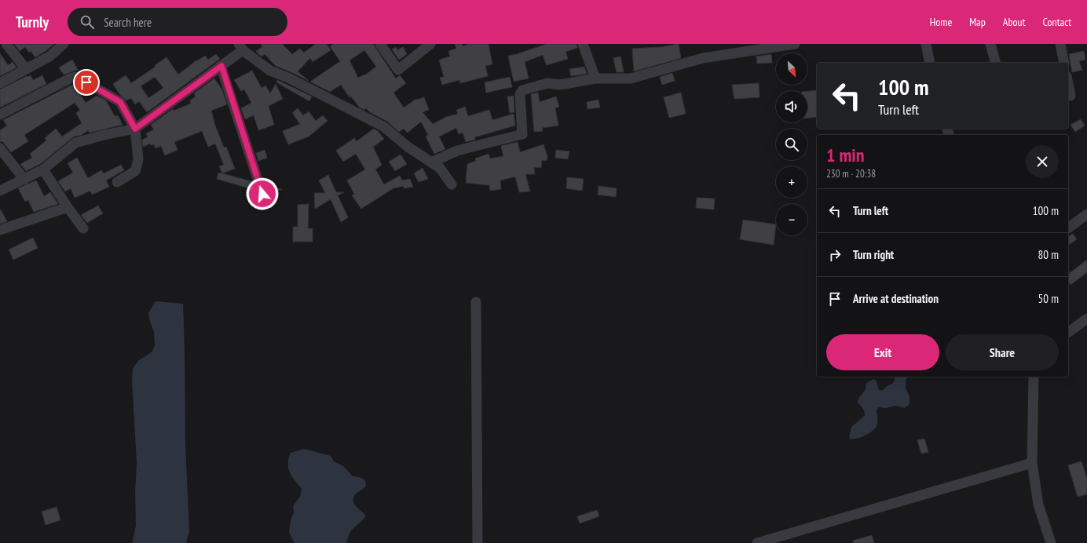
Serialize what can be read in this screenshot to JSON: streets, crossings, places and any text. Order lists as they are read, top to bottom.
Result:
{
  "north": "bottom right",
  "page": {
    "header": "Turnly",
    "search": "Search here",
    "nav": [
      "Home",
      "Map",
      "About",
      "Contact"
    ],
    "map_buttons": ["+", "−"],
    "turn": ["100 m", "Turn left"],
    "heading": ["1 min", "230 m · 20:38"],
    "list": [
      {
        "name": "Turn left",
        "value": "100 m"
      },
      {
        "name": "Turn right",
        "value": "80 m"
      },
      {
        "name": "Arrive at destination",
        "value": "50 m"
      }
    ],
    "buttons": ["Exit", "Share"]
  }
}
